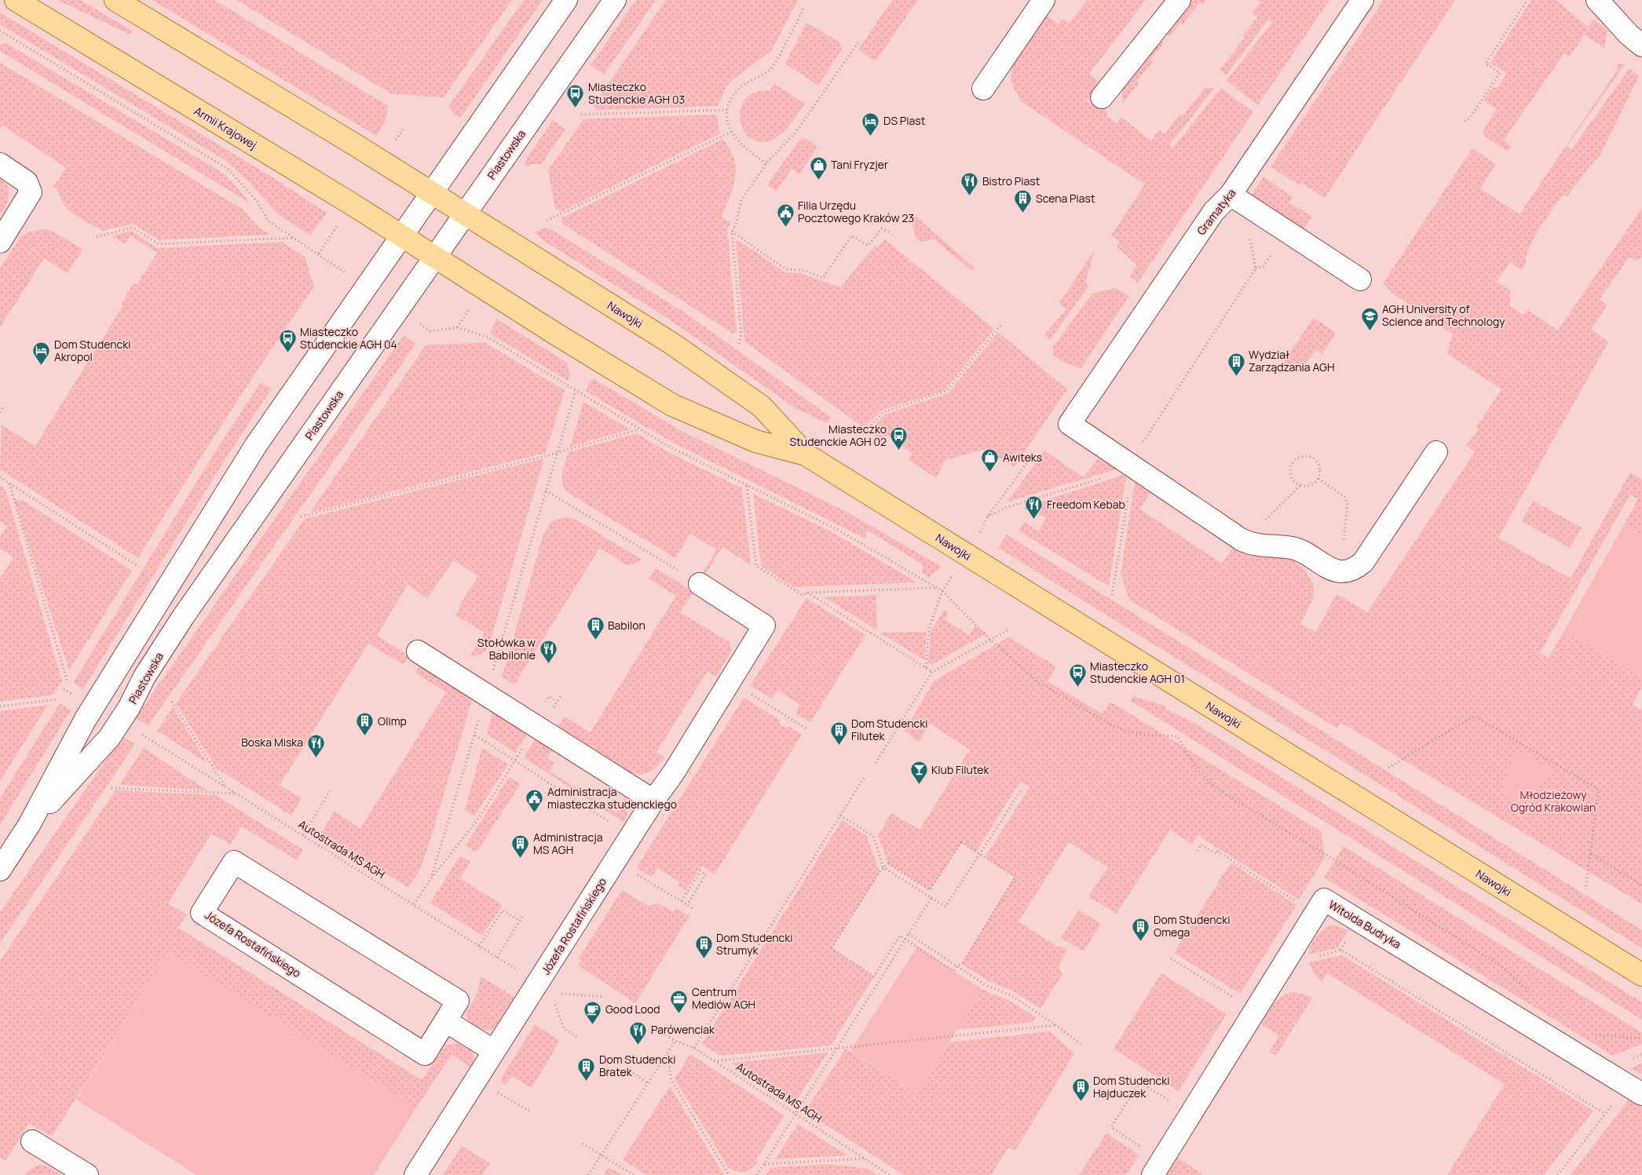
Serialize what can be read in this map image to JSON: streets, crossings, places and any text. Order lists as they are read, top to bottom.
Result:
{
  "streets": {
    "main road": ["Armii Krajowej", "Nawojki"],
    "street": [
      "Piastowska",
      "Gramatyka",
      "Witolda Budryka",
      "Józefa Rostafińskiego"
    ],
    "path": ["Autostrada MS AGH"]
  },
  "crossings": [
    ["Armii Krajowej", "Piastowska"],
    ["Armii Krajowej", "Nawojki"],
    ["Piastowska", "Nawojki"]
  ],
  "parks": ["Młodzieżowy Ogród Krakowian"],
  "places": {
    "bus stop": [
      "Miasteczko Studenckie AGH 03",
      "Miasteczko Studenckie AGH 04",
      "Miasteczko Studenckie AGH 02",
      "Miasteczko Studenckie AGH 01"
    ],
    "hotel": ["DS Piast", "Dom Studencki Akropol"],
    "shop": ["Tani Fryzjer", "Awiteks"],
    "restaurant": [
      "Bistro Piast",
      "Freedom Kebab",
      "Stołówka w Babilonie",
      "Boska Miska",
      "Parówenciak"
    ],
    "building": [
      "Scena Piast",
      "Wydział Zarządzania AGH",
      "Babilon",
      "Olimp",
      "Dom Studencki Filutek",
      "Administracja MS AGH",
      "Dom Studencki Omega",
      "Dom Studencki Strumyk",
      "Dom Studencki Bratek",
      "Dom Studencki Hajduczek"
    ],
    "public building": ["Filia Urzędu Pocztowego Kraków 23", "Administracja miasteczka studenckiego"],
    "school or university": ["AGH University of Science and Technology"],
    "bar": ["Klub Filutek"],
    "office": ["Centrum Mediów AGH"],
    "cafe": ["Good Lood"]
  }
}
